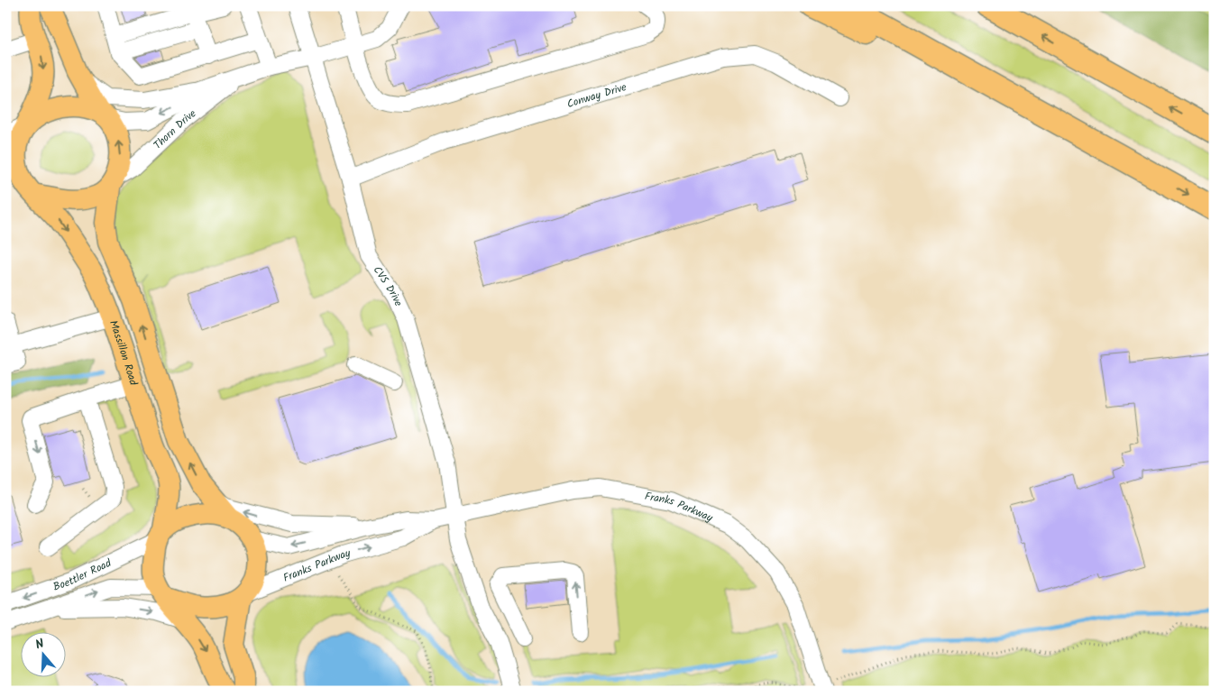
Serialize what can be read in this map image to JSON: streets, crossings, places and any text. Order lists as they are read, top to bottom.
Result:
{
  "streets": {
    "main road": ["Massillon Road"],
    "street": [
      "Conway Drive",
      "Thorn Drive",
      "CVS Drive",
      "Franks Parkway",
      "Boettler Road"
    ]
  },
  "crossings": [
    ["Conway Drive", "CVS Drive"],
    ["Thorn Drive", "CVS Drive"],
    ["Thorn Drive", "Massillon Road"],
    ["CVS Drive", "Franks Parkway"],
    ["Massillon Road", "Franks Parkway"],
    ["Massillon Road", "Boettler Road"],
    ["Franks Parkway", "Boettler Road"]
  ],
  "north": "top"
}
